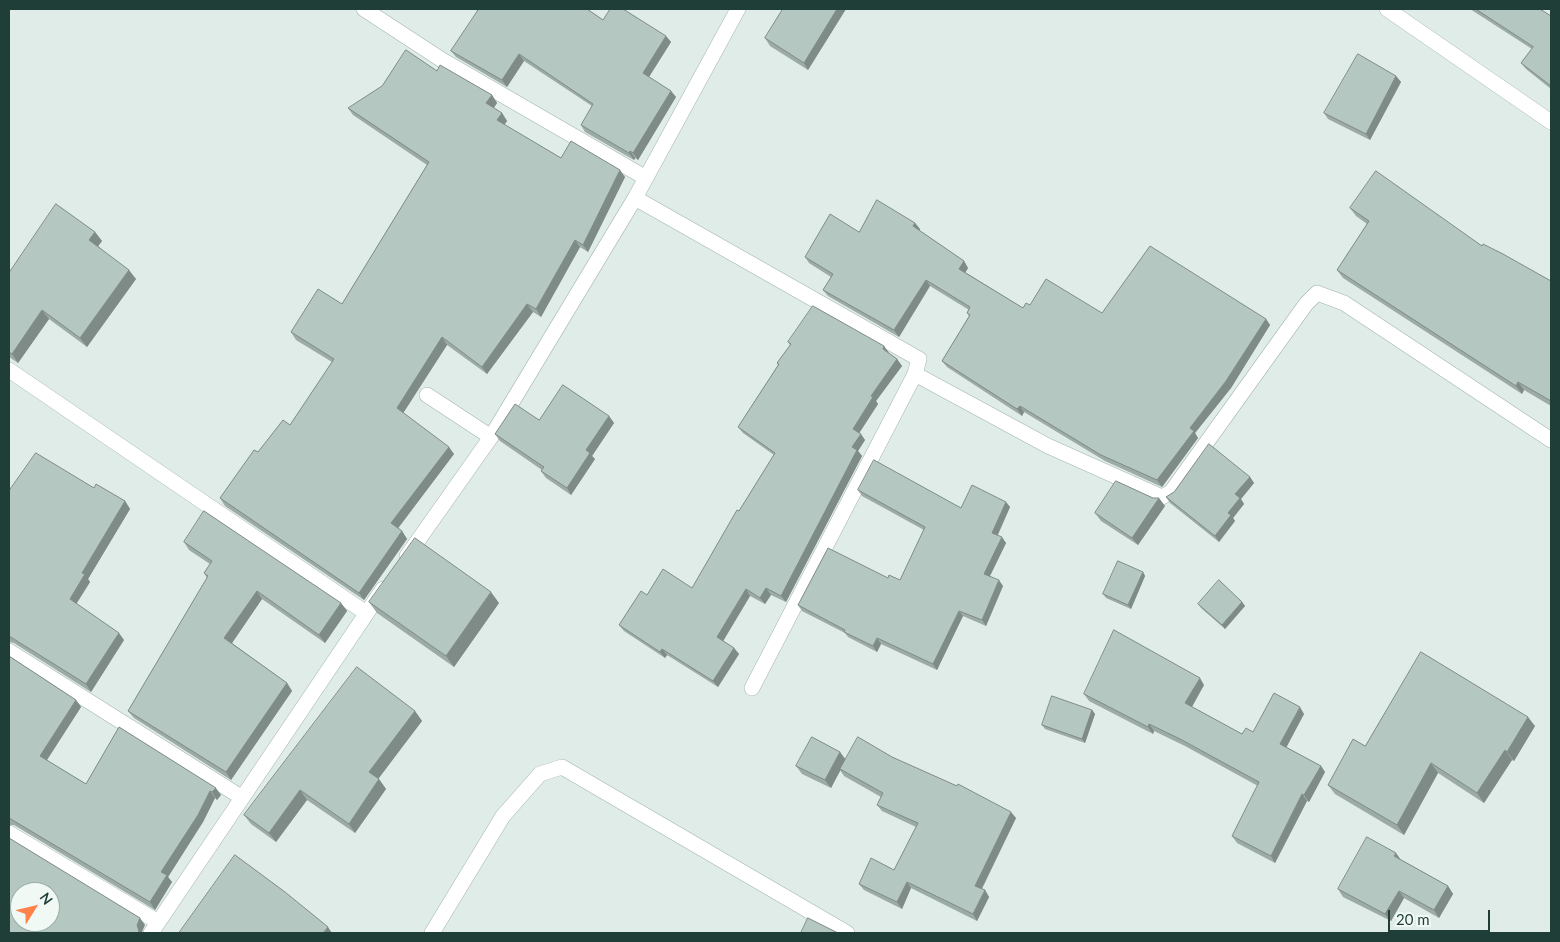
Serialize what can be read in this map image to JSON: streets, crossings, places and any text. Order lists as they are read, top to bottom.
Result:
{
  "scale_bar": "20 m",
  "north": "top right"
}
